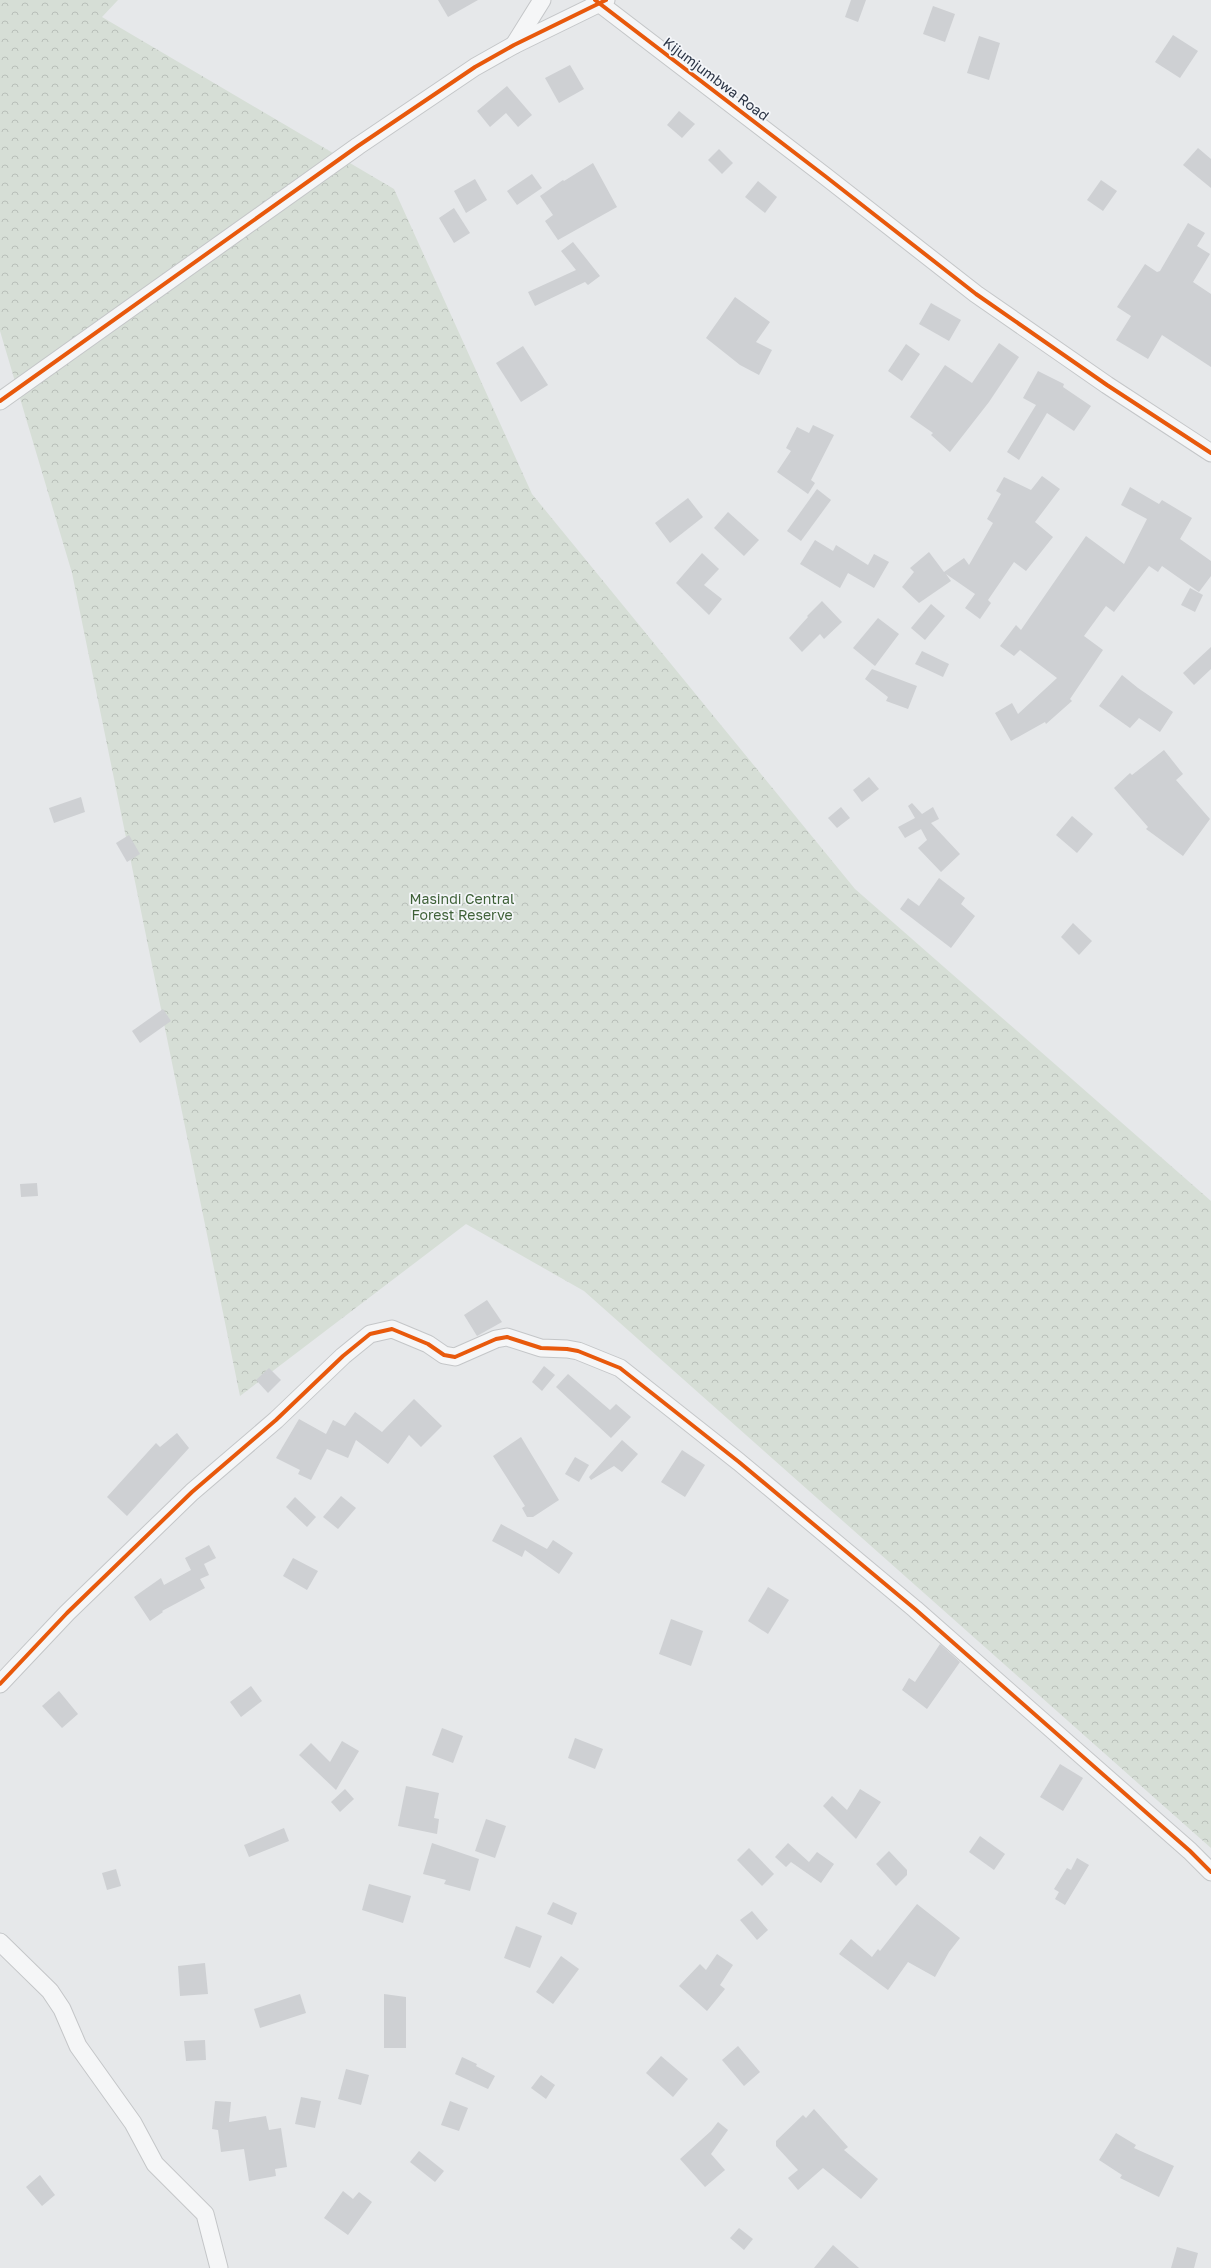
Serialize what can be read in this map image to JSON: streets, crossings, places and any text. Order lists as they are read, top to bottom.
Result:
{
  "streets": {
    "street": ["Kijumjumbwa Road"]
  },
  "parks": ["Masindi Central Forest Reserve"]
}
